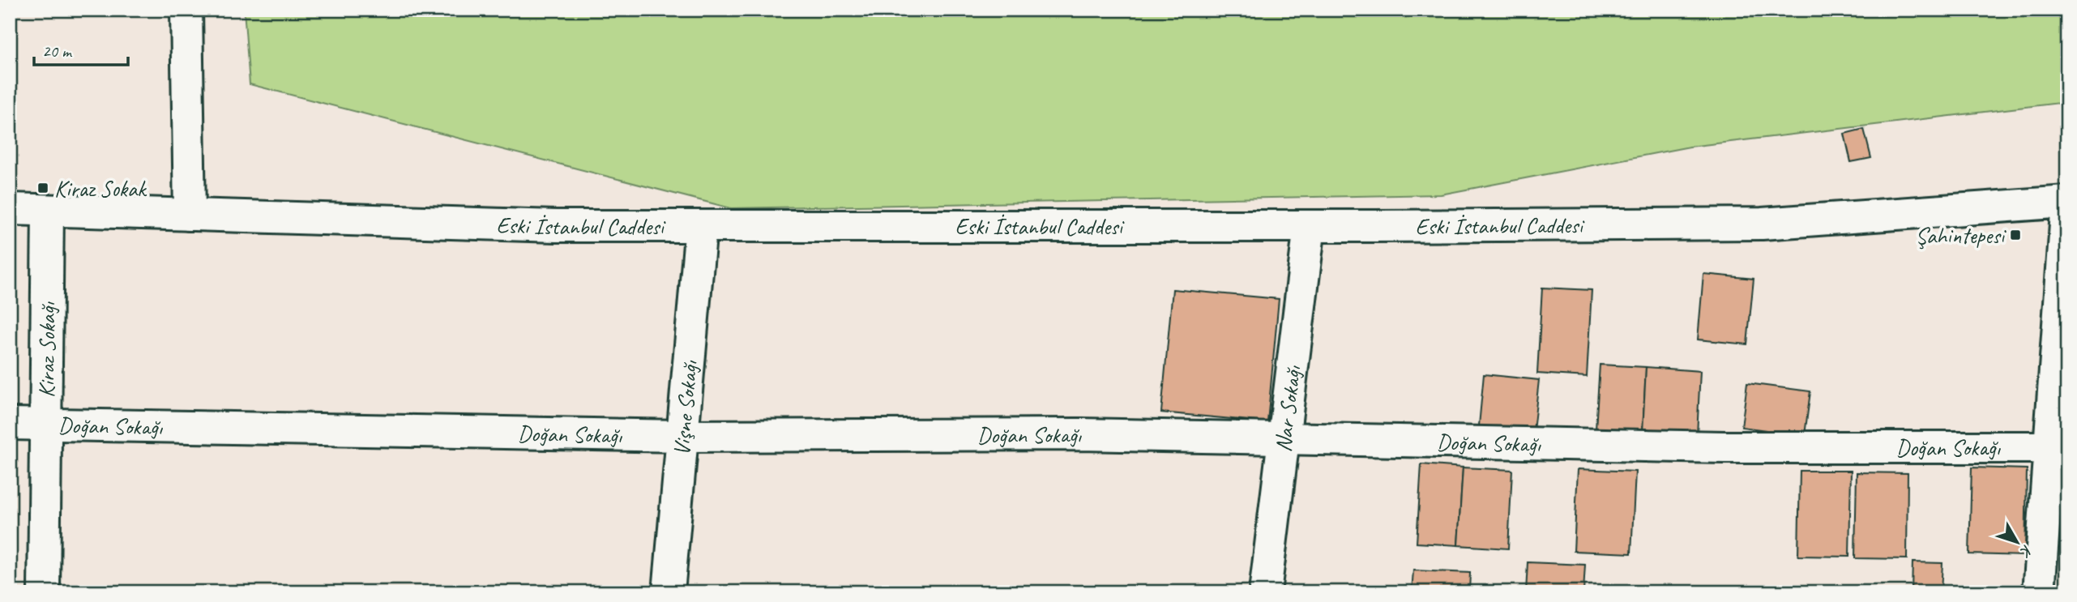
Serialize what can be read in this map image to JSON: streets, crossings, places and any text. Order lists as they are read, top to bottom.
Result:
{
  "streets": {
    "street": [
      "Eski İstanbul Caddesi",
      "Kiraz Sokağı",
      "Vişne Sokağı",
      "Nar Sokağı",
      "Doğan Sokağı"
    ]
  },
  "crossings": [
    ["Eski İstanbul Caddesi", "Kiraz Sokağı"],
    ["Eski İstanbul Caddesi", "Vişne Sokağı"],
    ["Eski İstanbul Caddesi", "Nar Sokağı"],
    ["Kiraz Sokağı", "Doğan Sokağı"],
    ["Vişne Sokağı", "Doğan Sokağı"],
    ["Nar Sokağı", "Doğan Sokağı"]
  ],
  "places": {
    "transit": ["Kiraz Sokak", "Şahintepesi"]
  },
  "scale_bar": "20 m",
  "north": "bottom right"
}
